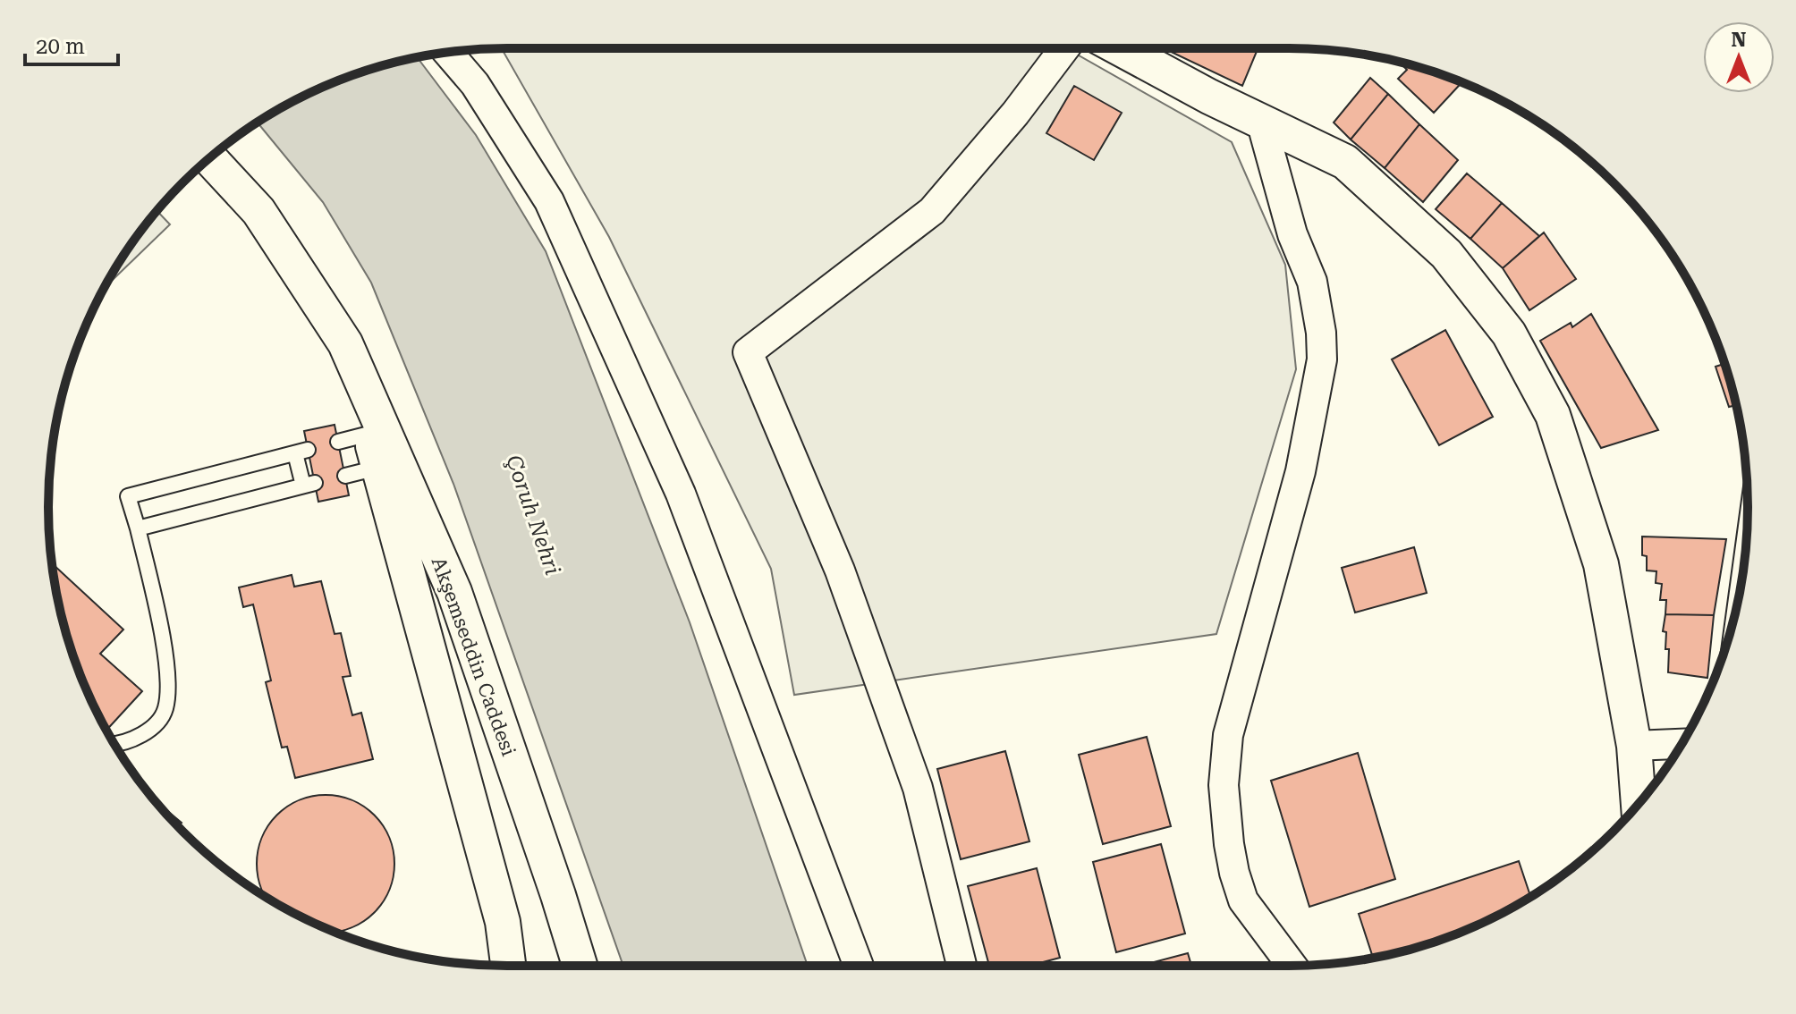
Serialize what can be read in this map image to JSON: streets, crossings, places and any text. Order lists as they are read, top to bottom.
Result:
{
  "streets": {
    "street": ["Akşemseddin Caddesi"]
  },
  "water": ["Çoruh Nehri"],
  "scale_bar": "20 m",
  "north": "top"
}
